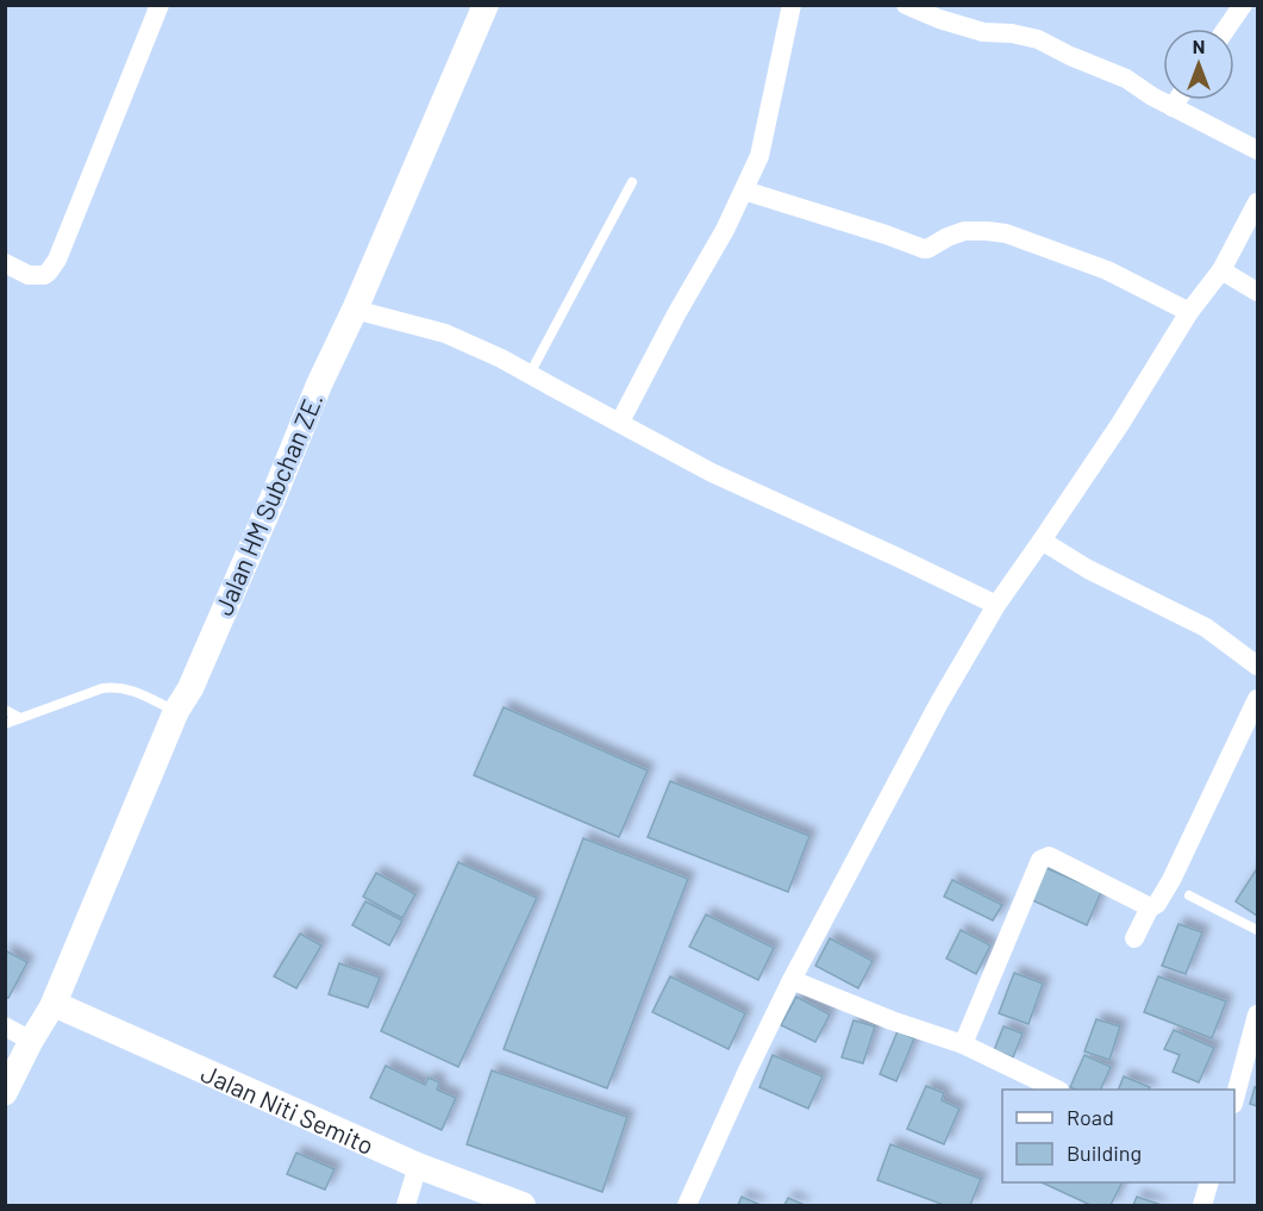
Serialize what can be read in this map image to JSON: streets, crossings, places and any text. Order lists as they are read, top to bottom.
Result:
{
  "streets": {
    "main road": ["Jalan HM Subchan ZE.", "Jalan Niti Semito"]
  },
  "crossings": [
    ["Jalan HM Subchan ZE.", "Jalan Niti Semito"]
  ],
  "legend": ["Road", "Building"],
  "north": "top"
}
